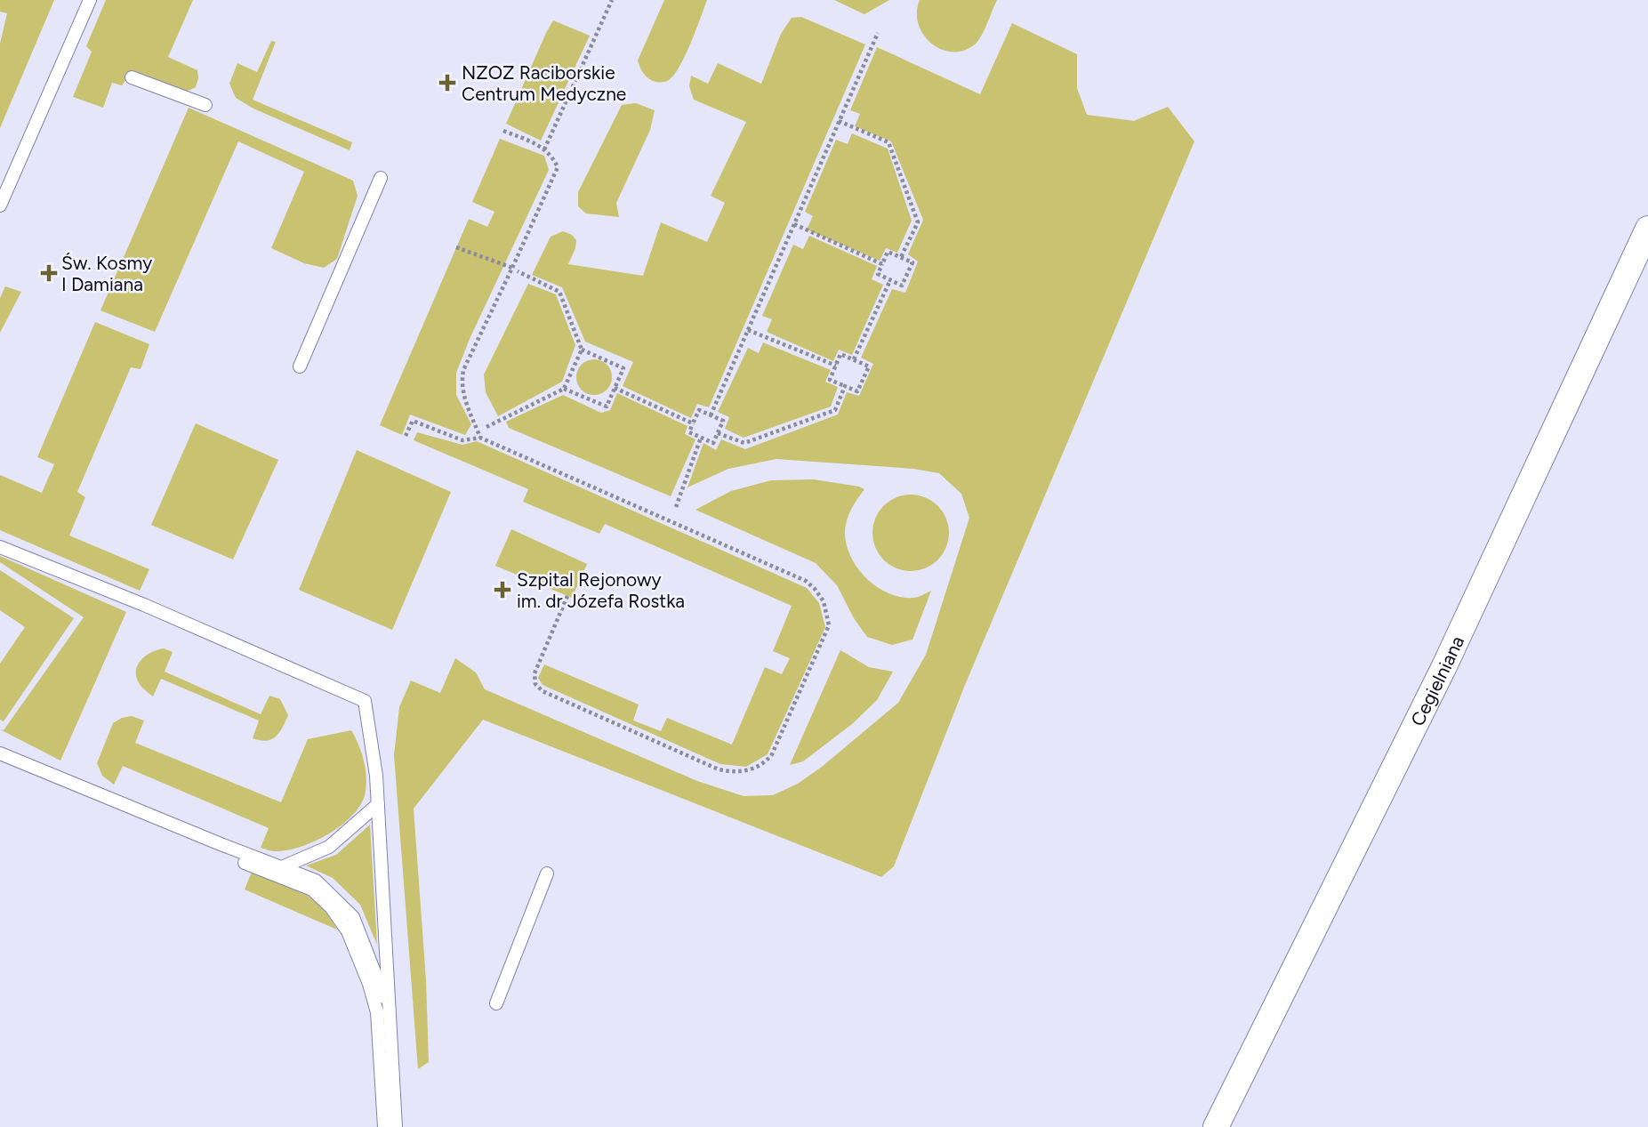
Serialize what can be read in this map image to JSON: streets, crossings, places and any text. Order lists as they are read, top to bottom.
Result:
{
  "streets": {
    "street": ["Cegielniana"]
  },
  "places": {
    "health": ["NZOZ Raciborskie Centrum Medyczne", "Św. Kosmy I Damiana", "Szpital Rejonowy im. dr Józefa Rostka"]
  }
}
